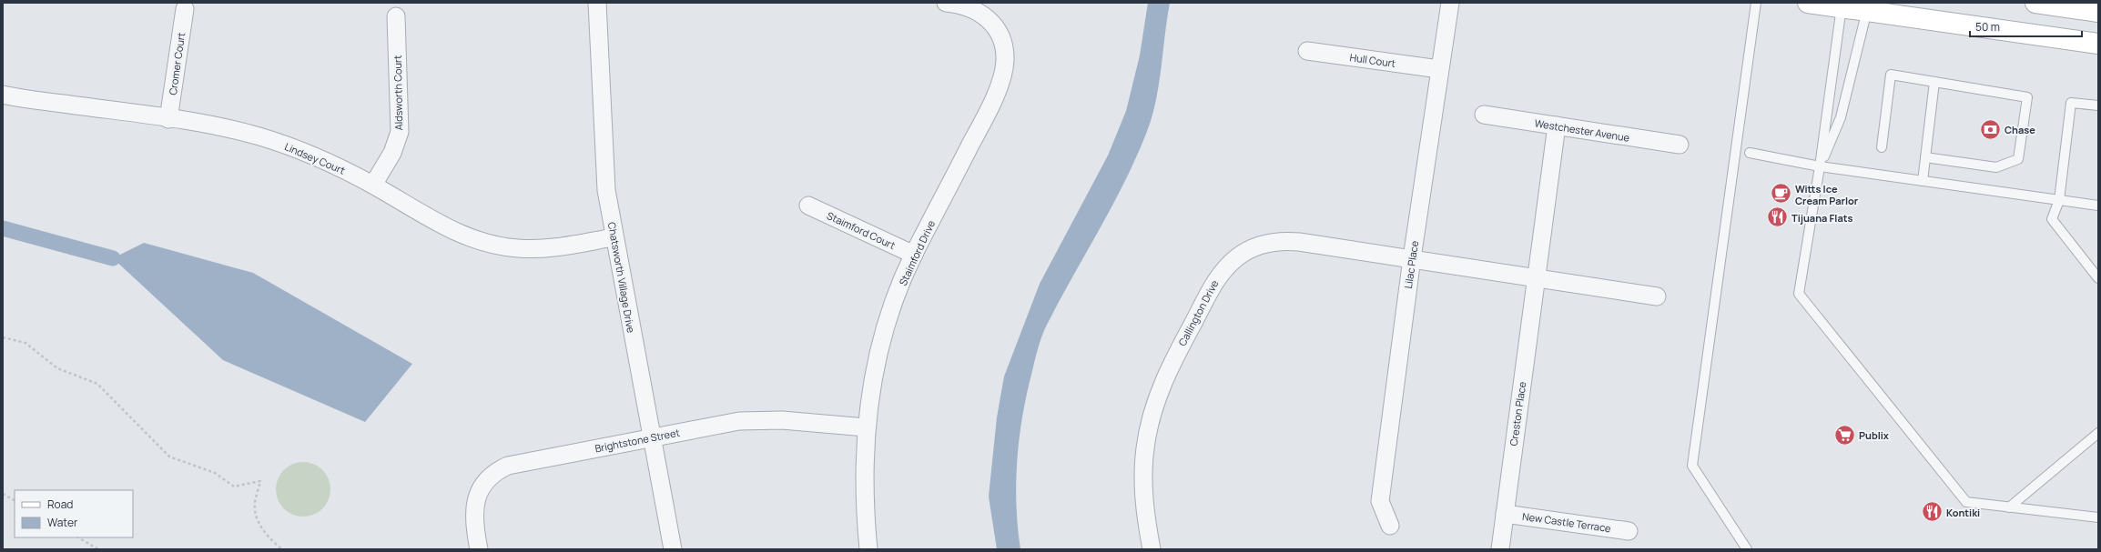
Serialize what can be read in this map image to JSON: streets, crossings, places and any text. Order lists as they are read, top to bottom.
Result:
{
  "streets": {
    "street": [
      "Hull Court",
      "Cromer Court",
      "Aldsworth Court",
      "Westchester Avenue",
      "Lindsey Court",
      "Staimford Court",
      "Staimford Drive",
      "Lilac Place",
      "Chatsworth Village Drive",
      "Callington Drive",
      "Creston Place",
      "Brightstone Street",
      "New Castle Terrace"
    ]
  },
  "crossings": [
    ["Hull Court", "Lilac Place"],
    ["Cromer Court", "Lindsey Court"],
    ["Aldsworth Court", "Lindsey Court"],
    ["Westchester Avenue", "Creston Place"],
    ["Lindsey Court", "Chatsworth Village Drive"],
    ["Staimford Court", "Staimford Drive"],
    ["Staimford Drive", "Brightstone Street"],
    ["Lilac Place", "Callington Drive"],
    ["Chatsworth Village Drive", "Brightstone Street"],
    ["Creston Place", "New Castle Terrace"]
  ],
  "places": {
    "bank": ["Chase"],
    "cafe": ["Witts Ice Cream Parlor"],
    "restaurant": ["Tijuana Flats", "Kontiki"],
    "supermarket": ["Publix"]
  },
  "legend": ["Road", "Water"],
  "scale_bar": "50 m"
}
